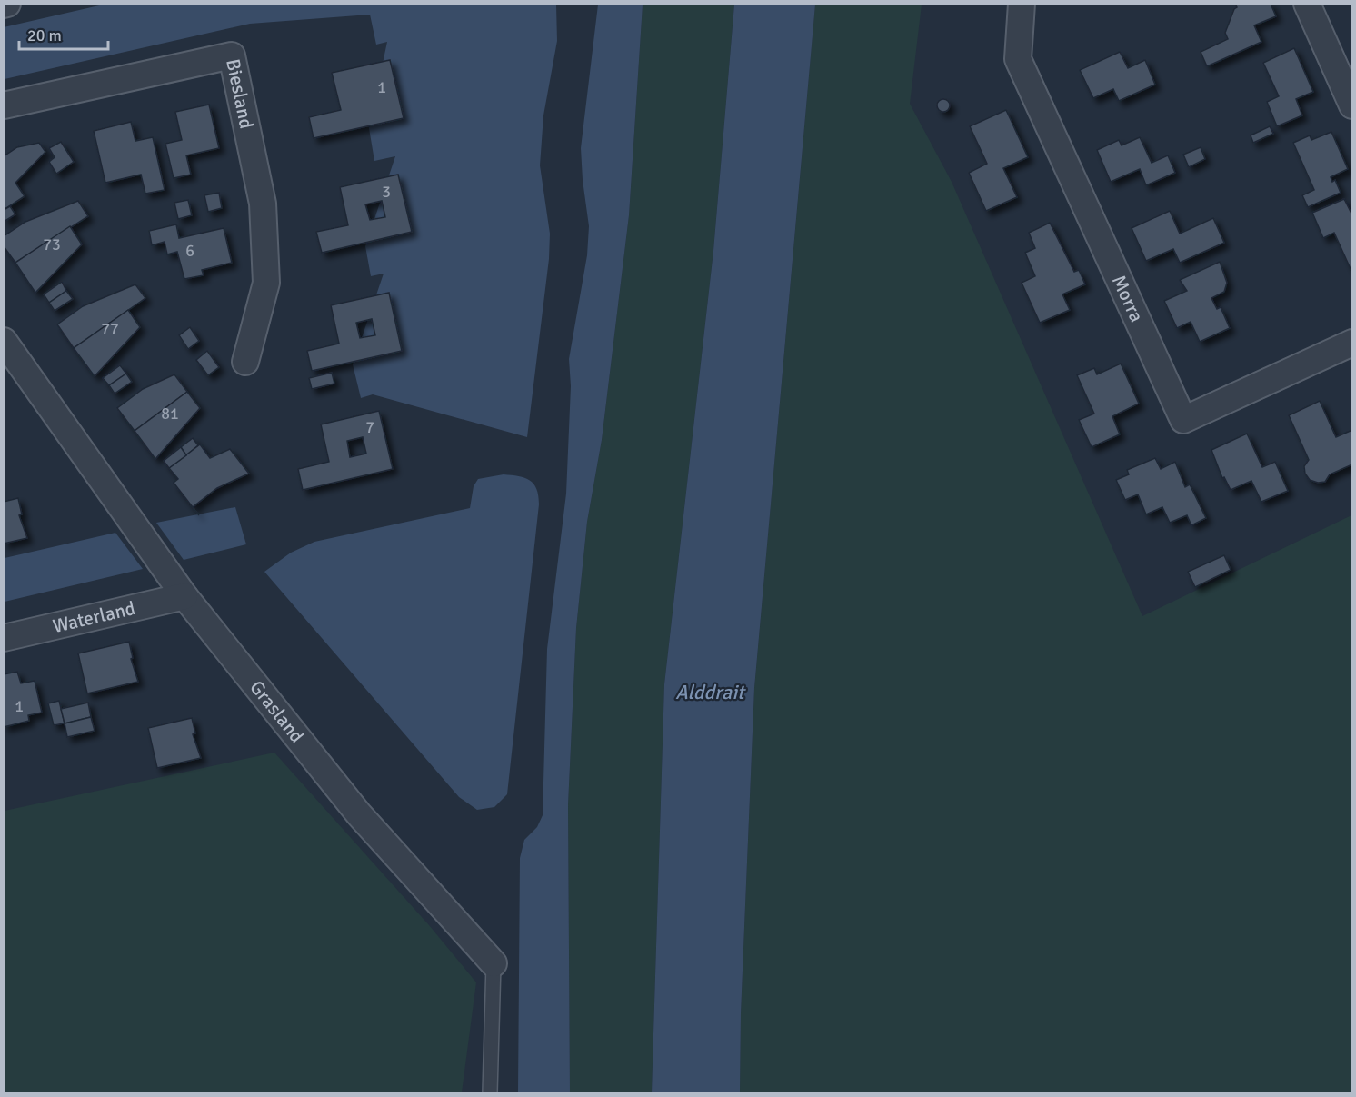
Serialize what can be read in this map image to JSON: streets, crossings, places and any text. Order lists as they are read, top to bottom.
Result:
{
  "streets": {
    "street": [
      "Biesland",
      "Morra",
      "Waterland",
      "Grasland"
    ]
  },
  "crossings": [
    ["Waterland", "Grasland"]
  ],
  "water": ["Alddrait"],
  "house_numbers": [
    "1",
    "3",
    "73",
    "6",
    "77",
    "81",
    "7",
    "1"
  ],
  "scale_bar": "20 m"
}
